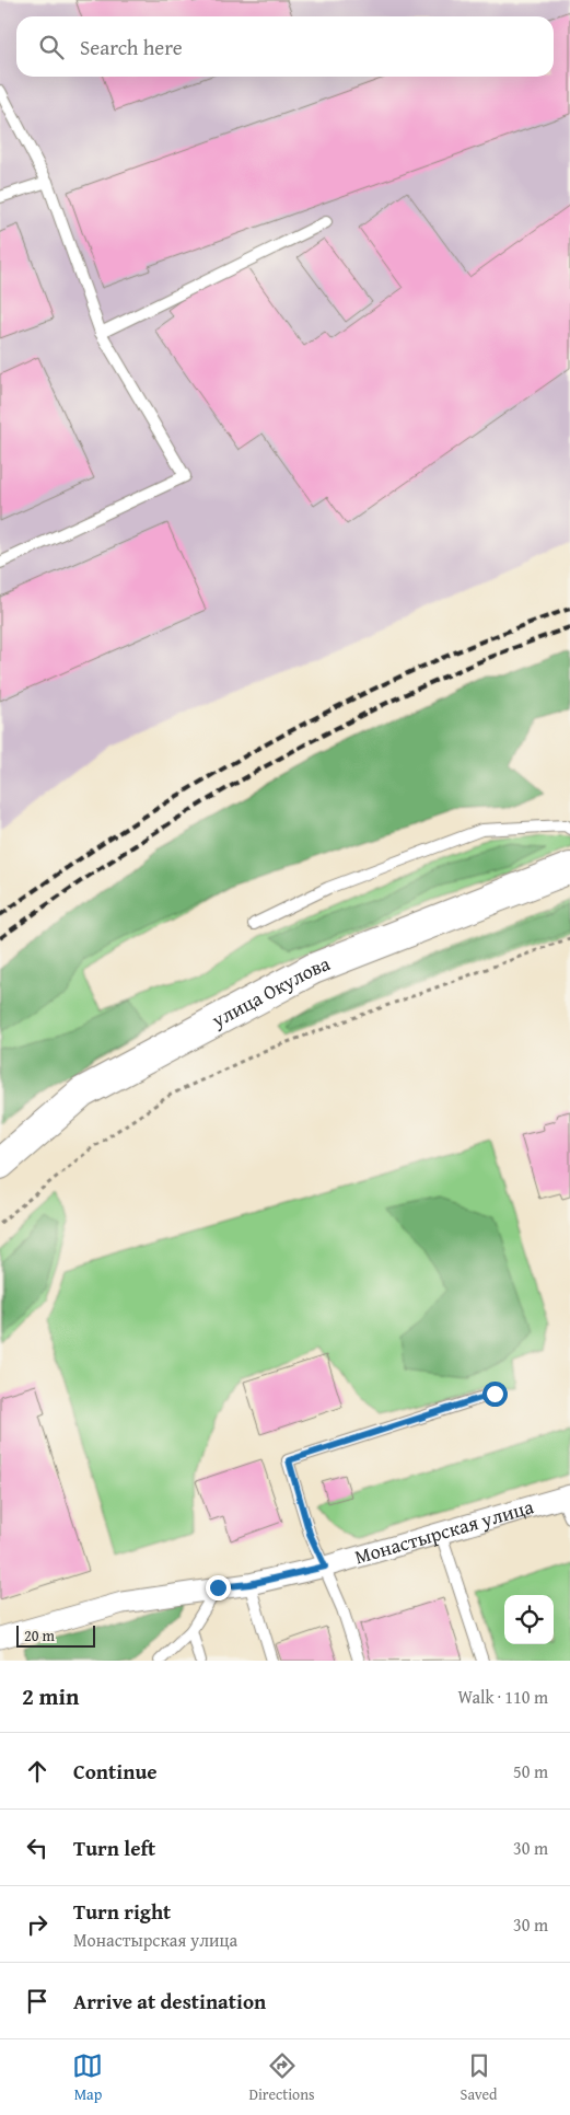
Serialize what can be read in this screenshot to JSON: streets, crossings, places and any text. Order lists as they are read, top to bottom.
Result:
{
  "streets": {
    "main road": ["улица Окулова"],
    "street": ["Монастырская улица"]
  },
  "scale_bar": "20 m",
  "page": {
    "search": "Search here",
    "scale": "20 m",
    "heading": ["2 min", "Walk · 110 m"],
    "list": [
      ["Continue", "50 m"],
      ["Turn left", "30 m"],
      ["Turn right", "Монастырская улица", "30 m"],
      "Arrive at destination"
    ],
    "nav": ["Map", "Directions", "Saved"]
  }
}
